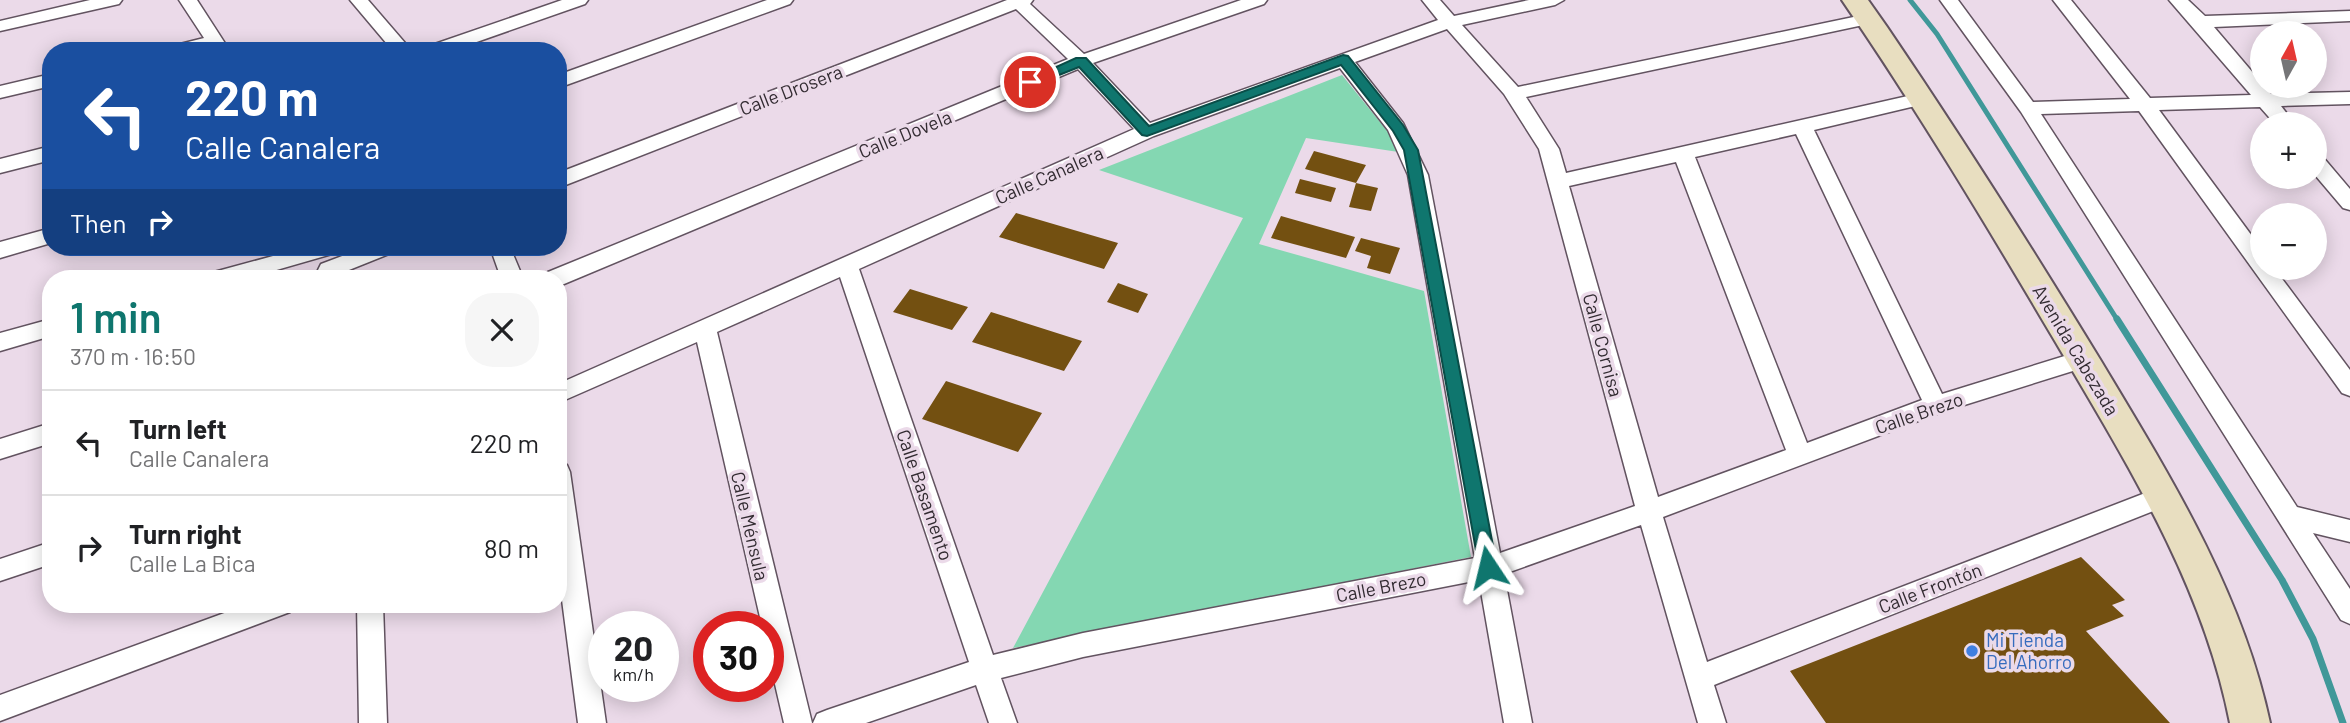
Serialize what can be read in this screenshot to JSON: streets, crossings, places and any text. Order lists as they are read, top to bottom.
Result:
{
  "streets": {
    "main road": ["Avenida Cabezada"],
    "street": [
      "Calle Drosera",
      "Calle Dovela",
      "Calle Canalera",
      "Calle Cornisa",
      "Calle Brezo",
      "Calle Basamento",
      "Calle Ménsula",
      "Calle Frontón"
    ]
  },
  "crossings": [
    ["Calle Canalera", "Calle Cornisa"],
    ["Calle Canalera", "Calle Basamento"],
    ["Calle Canalera", "Calle Ménsula"],
    ["Calle Cornisa", "Calle Brezo"],
    ["Calle Cornisa", "Calle Frontón"],
    ["Avenida Cabezada", "Calle Brezo"],
    ["Avenida Cabezada", "Calle Frontón"],
    ["Calle Brezo", "Calle Basamento"]
  ],
  "places": ["Mi Tienda Del Ahorro"],
  "north": "top",
  "page": {
    "map_buttons": ["+", "−"],
    "turn": ["220 m", "Calle Canalera"],
    "then": "Then",
    "heading": ["1 min", "370 m · 16:50"],
    "list": [
      {
        "name": "Turn left",
        "note": "Calle Canalera",
        "value": "220 m"
      },
      {
        "name": "Turn right",
        "note": "Calle La Bica",
        "value": "80 m"
      }
    ],
    "speed": "20 km/h",
    "limit": "30"
  }
}
